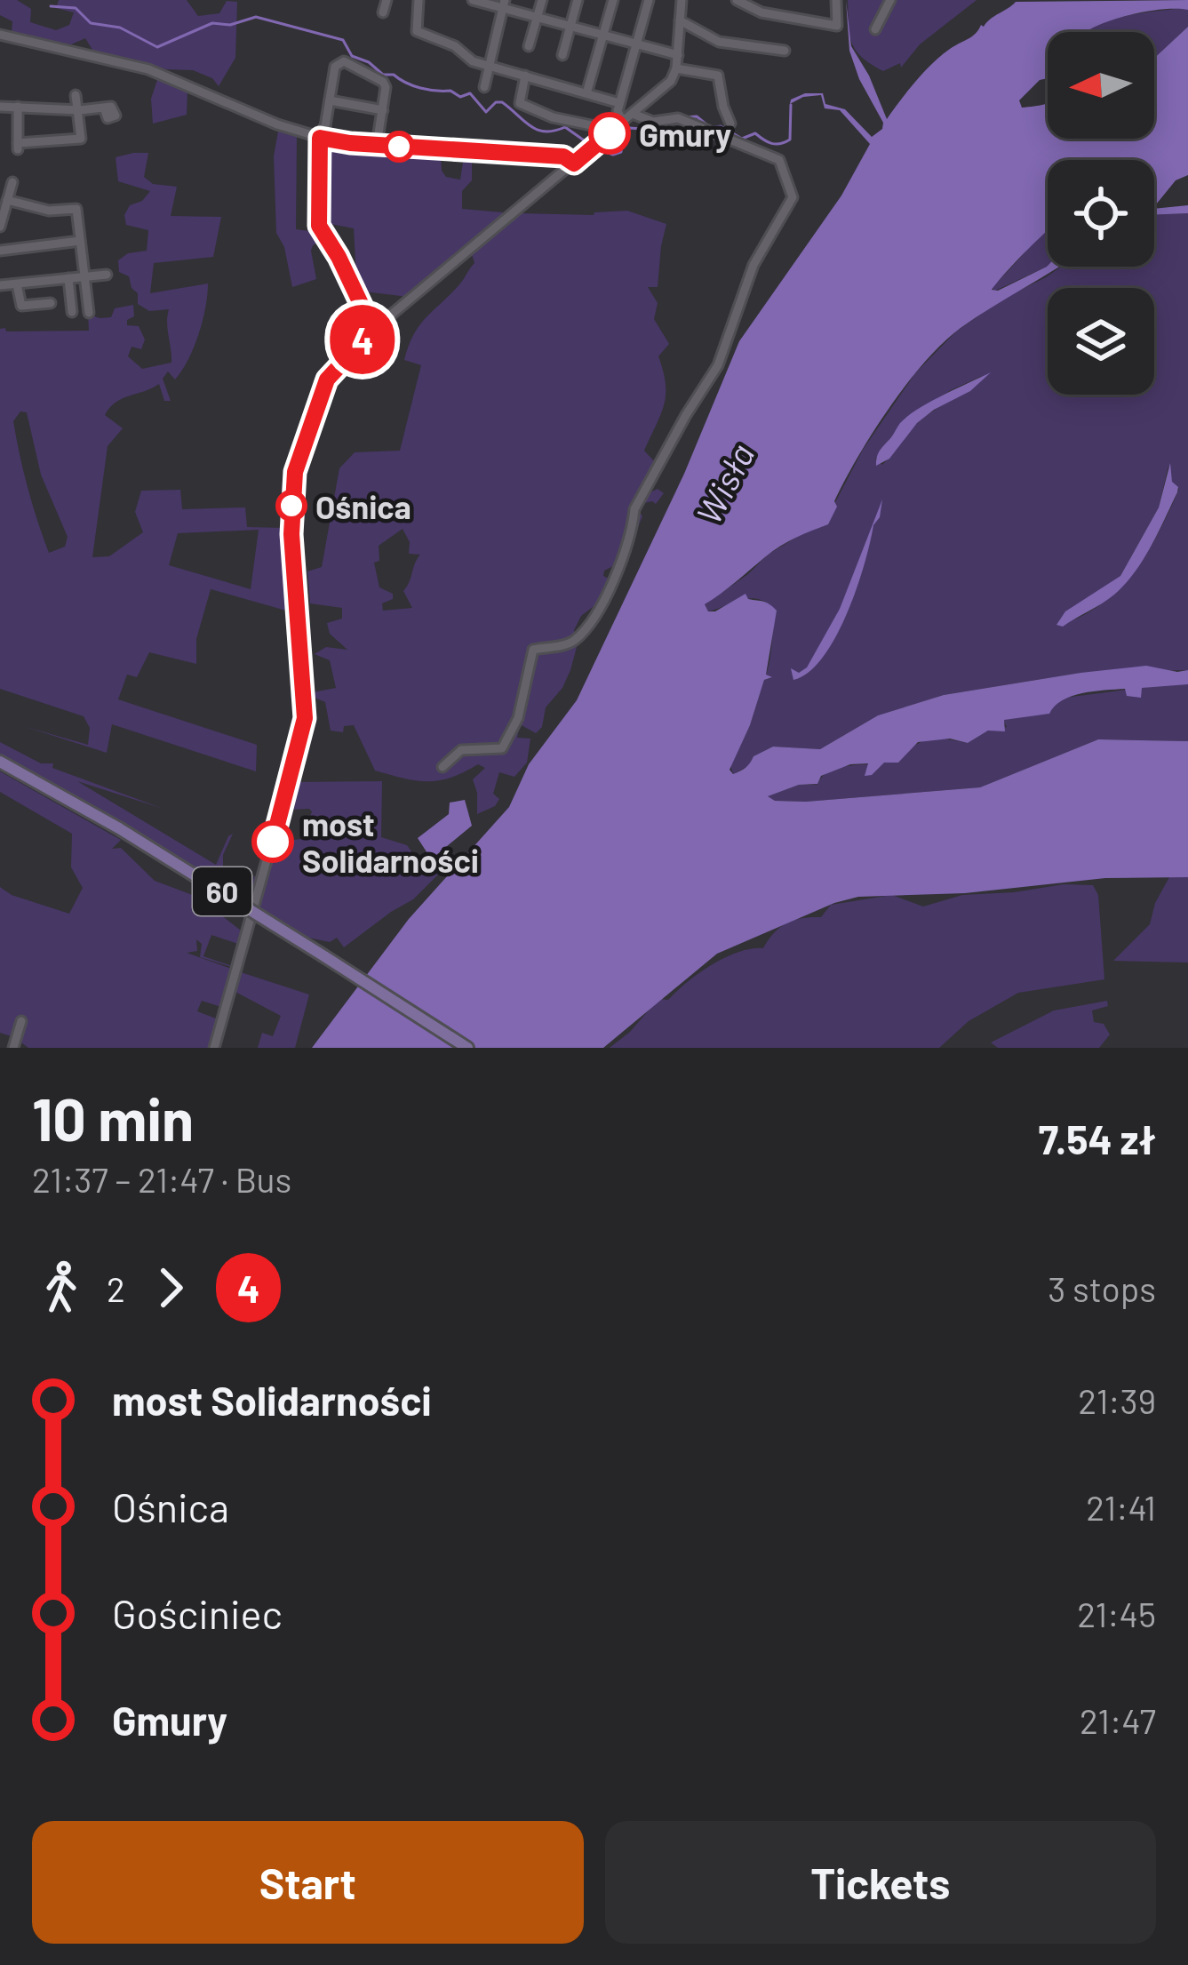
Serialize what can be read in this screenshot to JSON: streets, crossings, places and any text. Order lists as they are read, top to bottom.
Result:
{
  "streets": {
    "main road": ["60"]
  },
  "water": ["Wisła"],
  "places": ["Gmury", "Ośnica", "most Solidarności"],
  "lines": ["bus line 4"],
  "north": "left",
  "page": {
    "on_map": "4",
    "heading": ["10 min", "21:37 – 21:47 · Bus", "7.54 zł"],
    "legs": ["2", "4", "3 stops"],
    "list": [
      {
        "name": "most Solidarności",
        "value": "21:39"
      },
      {
        "name": "Ośnica",
        "value": "21:41"
      },
      {
        "name": "Gościniec",
        "value": "21:45"
      },
      {
        "name": "Gmury",
        "value": "21:47"
      }
    ],
    "buttons": ["Start", "Tickets"]
  }
}
